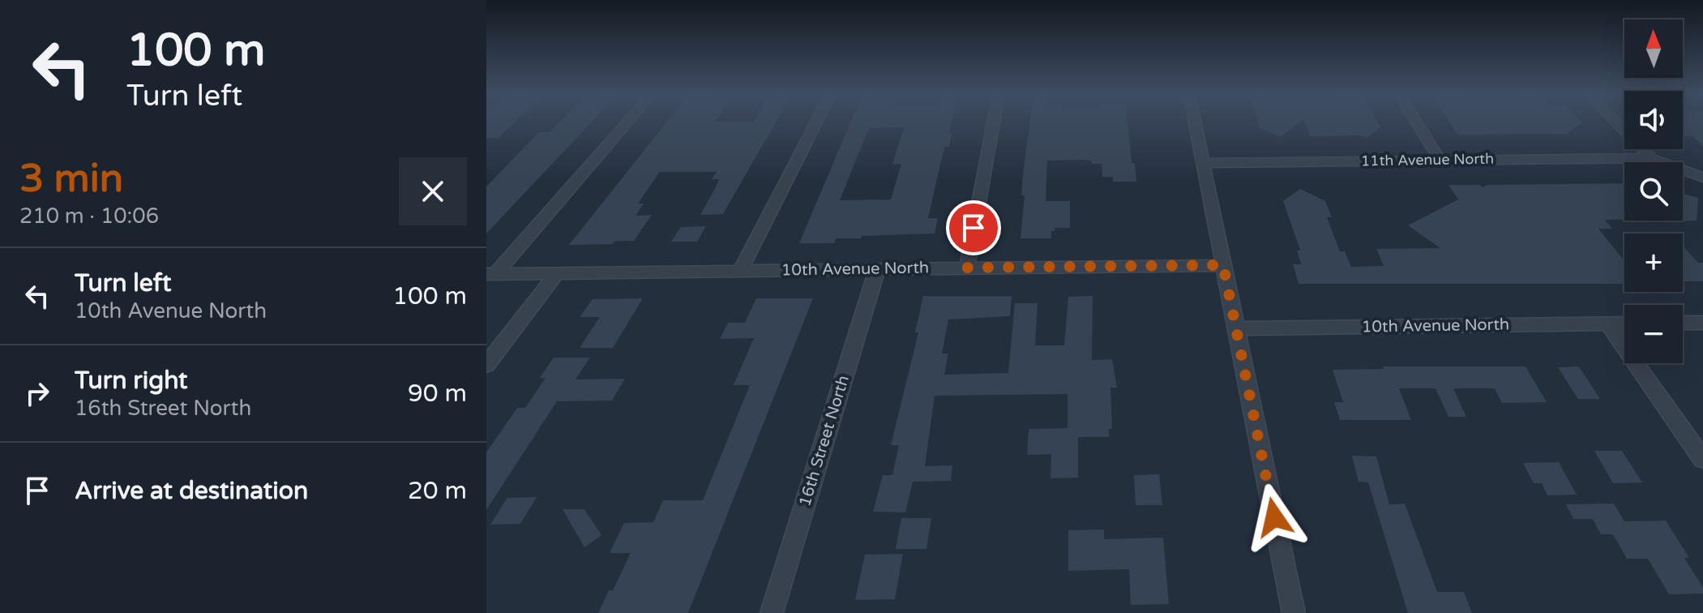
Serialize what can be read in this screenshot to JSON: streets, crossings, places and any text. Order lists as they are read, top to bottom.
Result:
{
  "streets": {
    "street": ["11th Avenue North", "10th Avenue North", "16th Street North"]
  },
  "crossings": [
    ["10th Avenue North", "16th Street North"]
  ],
  "north": "top",
  "page": {
    "turn": ["100 m", "Turn left"],
    "map_buttons": ["+", "−"],
    "heading": ["3 min", "210 m · 10:06"],
    "list": [
      {
        "name": "Turn left",
        "note": "10th Avenue North",
        "value": "100 m"
      },
      {
        "name": "Turn right",
        "note": "16th Street North",
        "value": "90 m"
      },
      {
        "name": "Arrive at destination",
        "value": "20 m"
      }
    ]
  }
}
